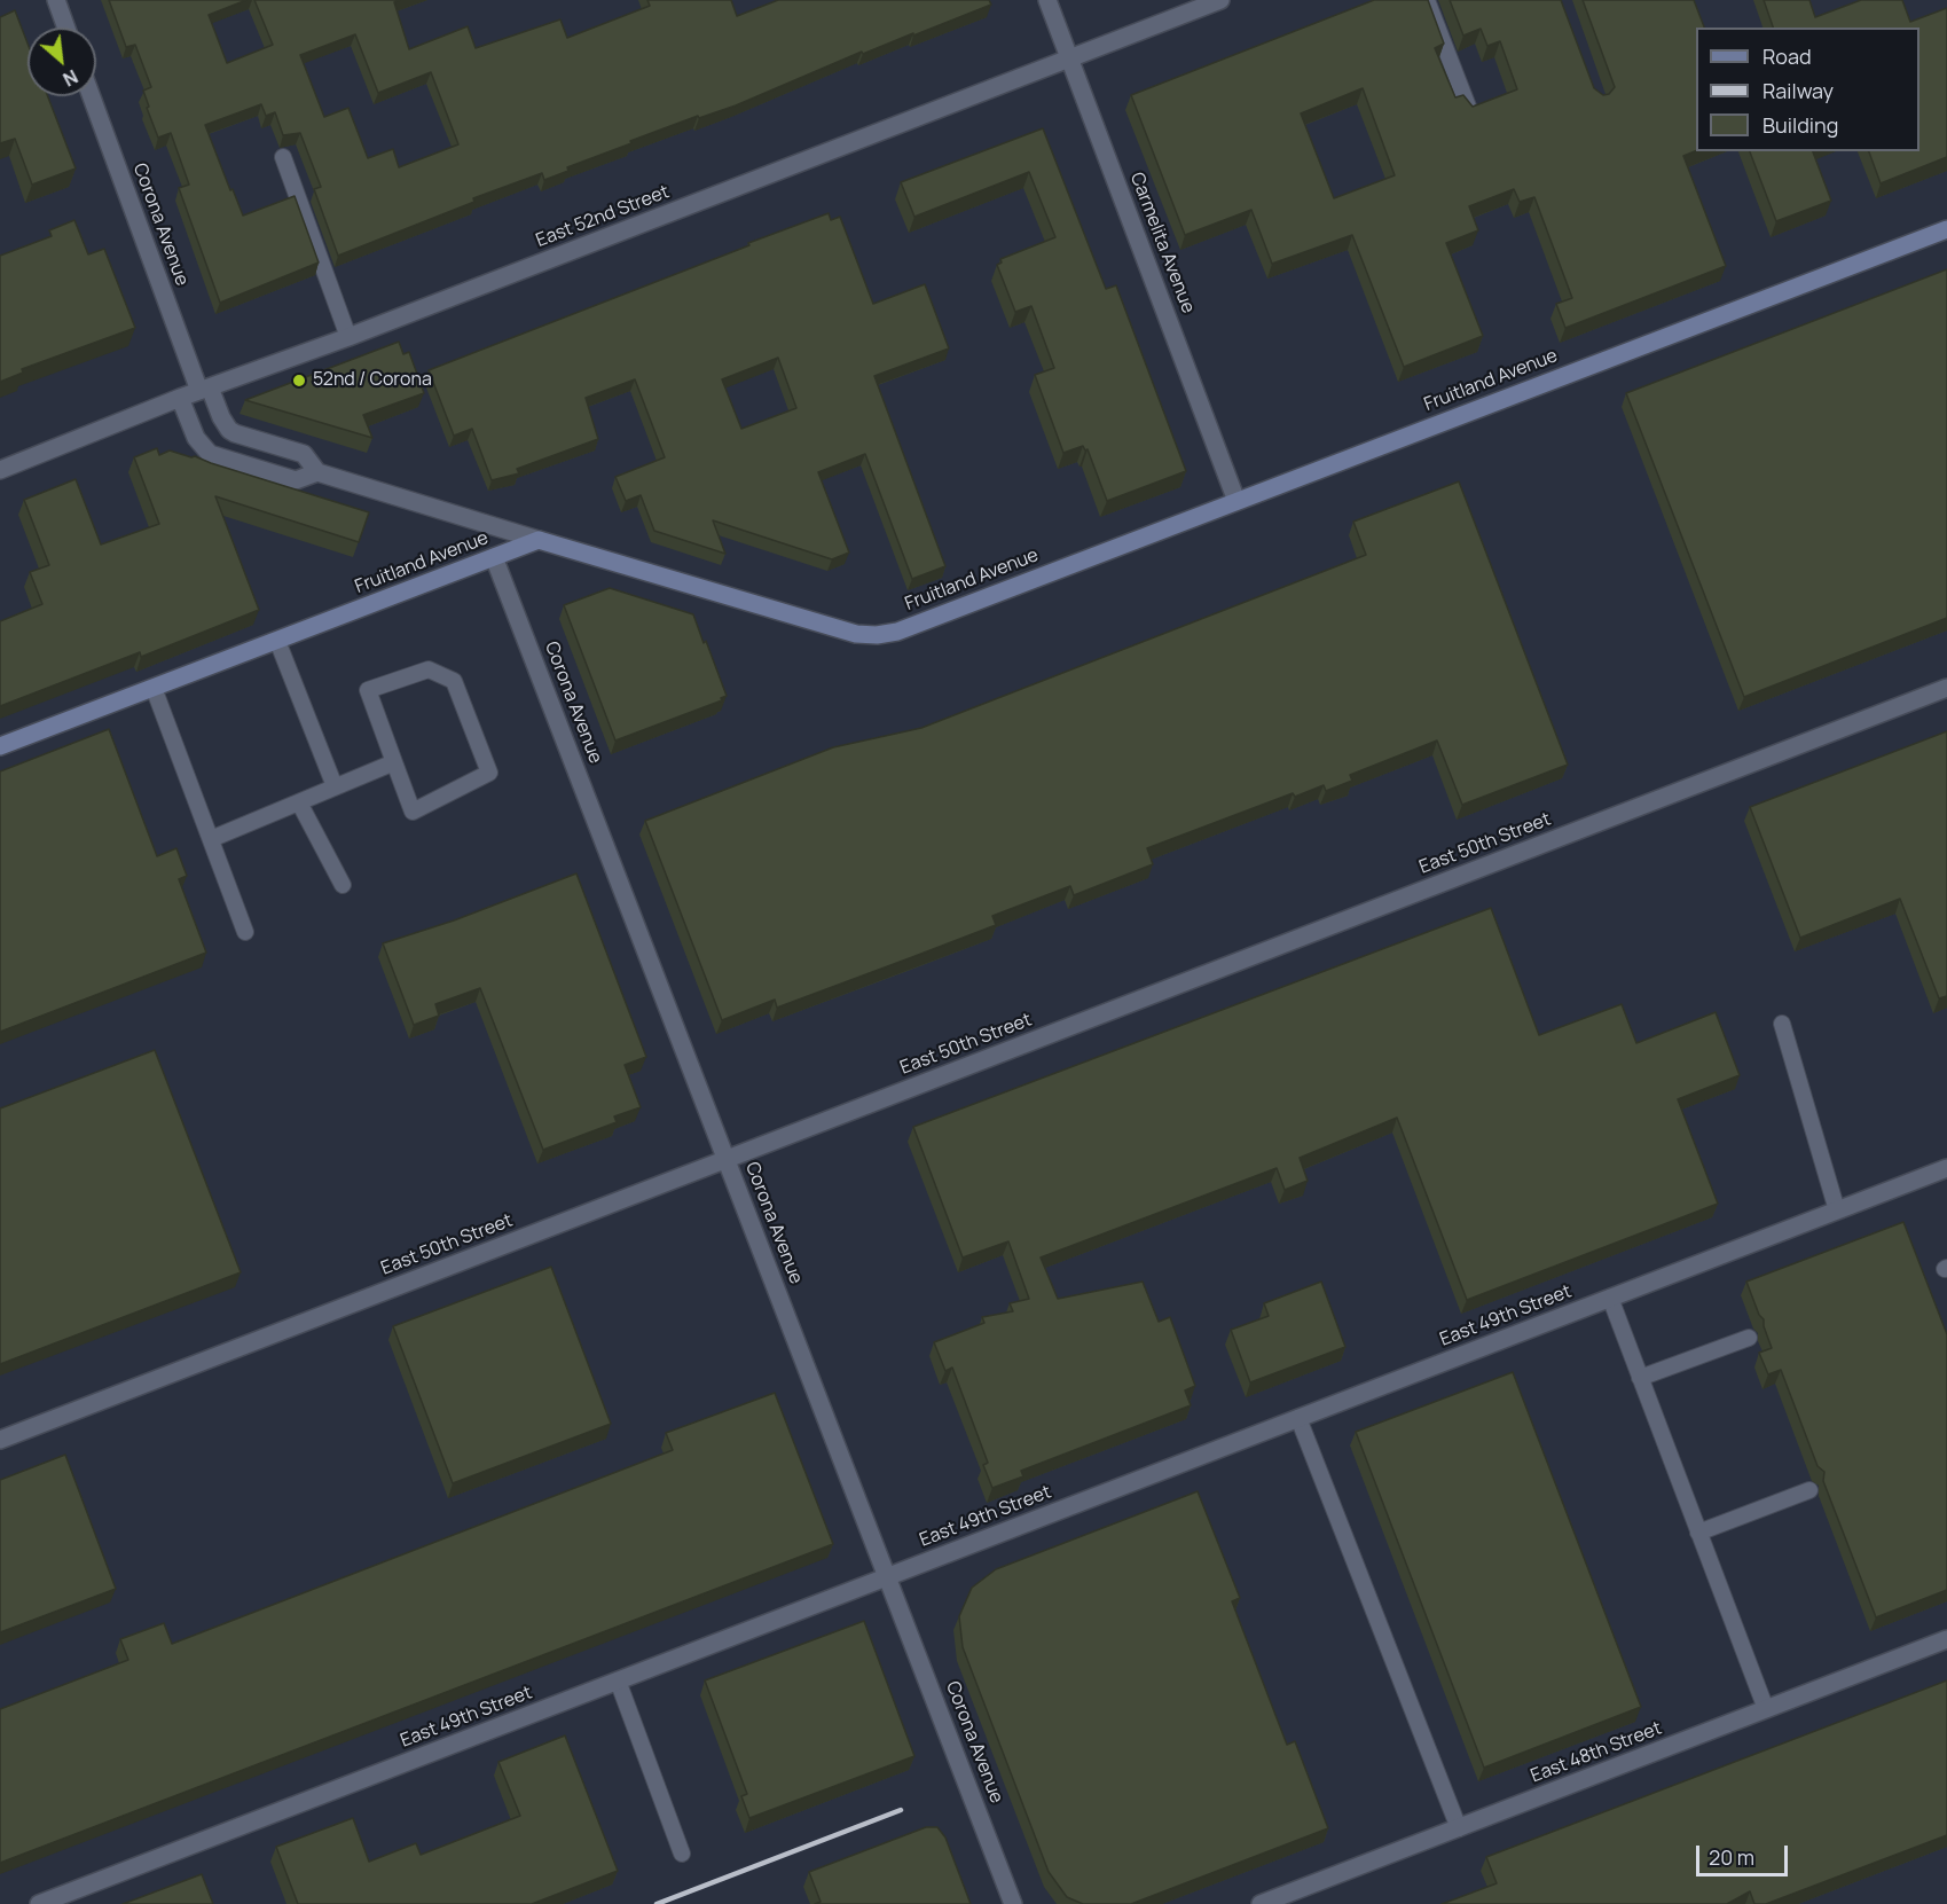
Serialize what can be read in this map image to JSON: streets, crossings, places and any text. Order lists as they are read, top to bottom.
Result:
{
  "streets": {
    "street": [
      "East 52nd Street",
      "Corona Avenue",
      "Carmelita Avenue",
      "Fruitland Avenue",
      "East 50th Street",
      "East 49th Street",
      "East 48th Street"
    ]
  },
  "crossings": [
    ["East 52nd Street", "Corona Avenue"],
    ["East 52nd Street", "Carmelita Avenue"],
    ["Corona Avenue", "Fruitland Avenue"],
    ["Corona Avenue", "East 50th Street"],
    ["Corona Avenue", "East 49th Street"],
    ["Carmelita Avenue", "Fruitland Avenue"]
  ],
  "places": ["52nd / Corona"],
  "legend": ["Road", "Railway", "Building"],
  "scale_bar": "20 m",
  "north": "bottom right"
}
